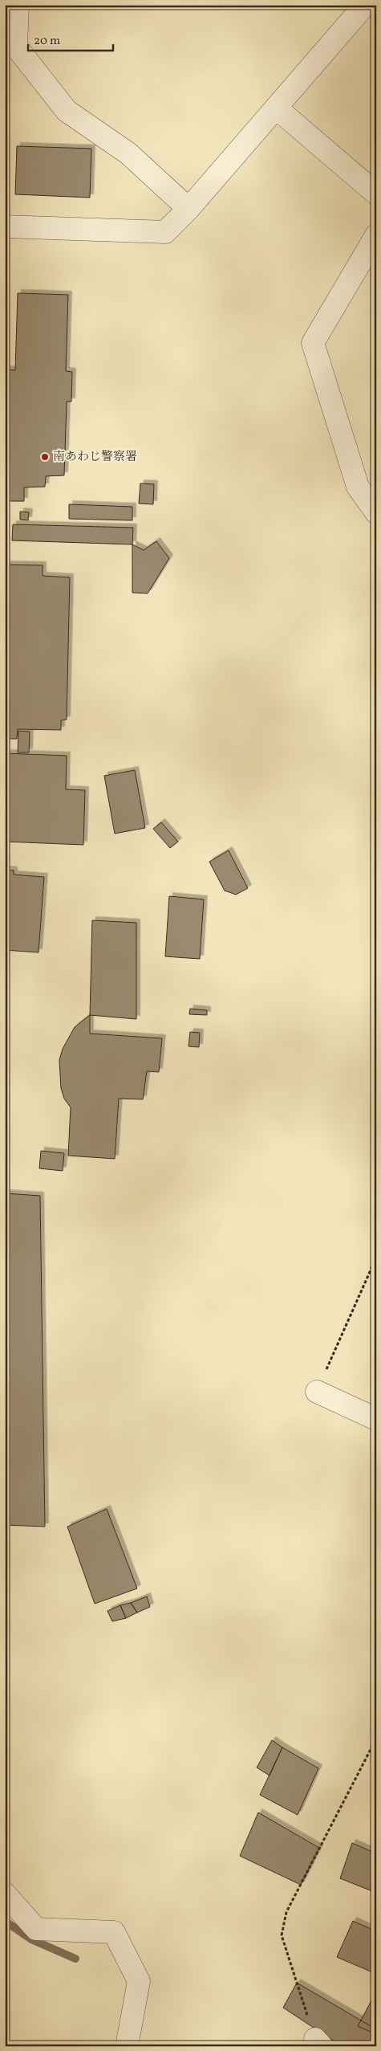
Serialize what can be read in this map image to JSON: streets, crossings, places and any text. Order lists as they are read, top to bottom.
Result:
{
  "places": ["南あわじ警察署"],
  "scale_bar": "20 m"
}
